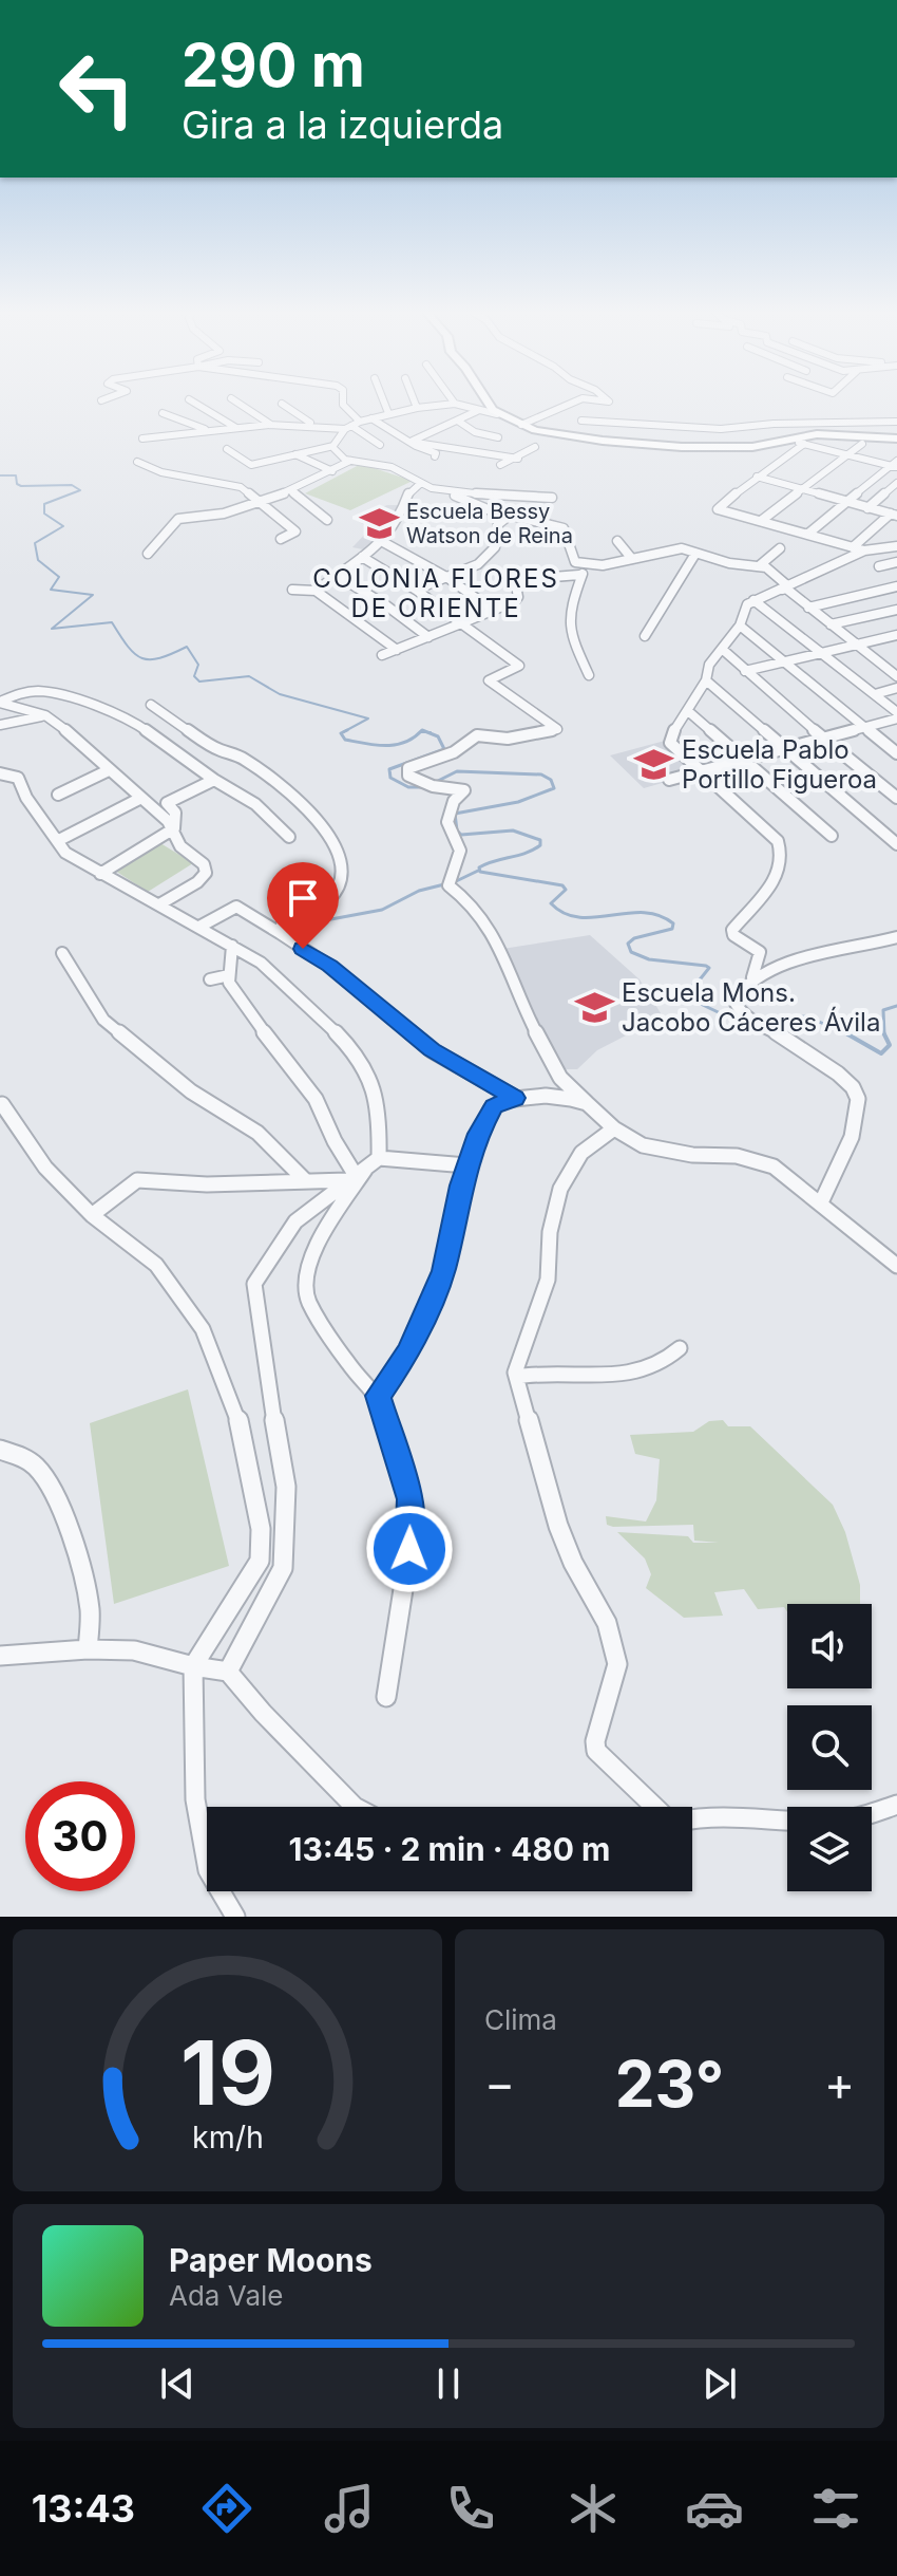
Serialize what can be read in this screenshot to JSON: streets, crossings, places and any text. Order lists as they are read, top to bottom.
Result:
{
  "districts": ["COLONIA FLORES DE ORIENTE"],
  "places": {
    "school or university": ["Escuela Bessy Watson de Reina", "Escuela Pablo Portillo Figueroa", "Escuela Mons. Jacobo Cáceres Ávila"]
  },
  "page": {
    "turn": ["290 m", "Gira a la izquierda"],
    "limit": "30",
    "trip": "13:45 · 2 min · 480 m",
    "tile": "Clima",
    "heat": ["−", "23°", "+"],
    "song": ["Paper Moons", "Ada Vale"],
    "tabs": "13:43",
    "gauge": ["19", "km/h"]
  }
}
